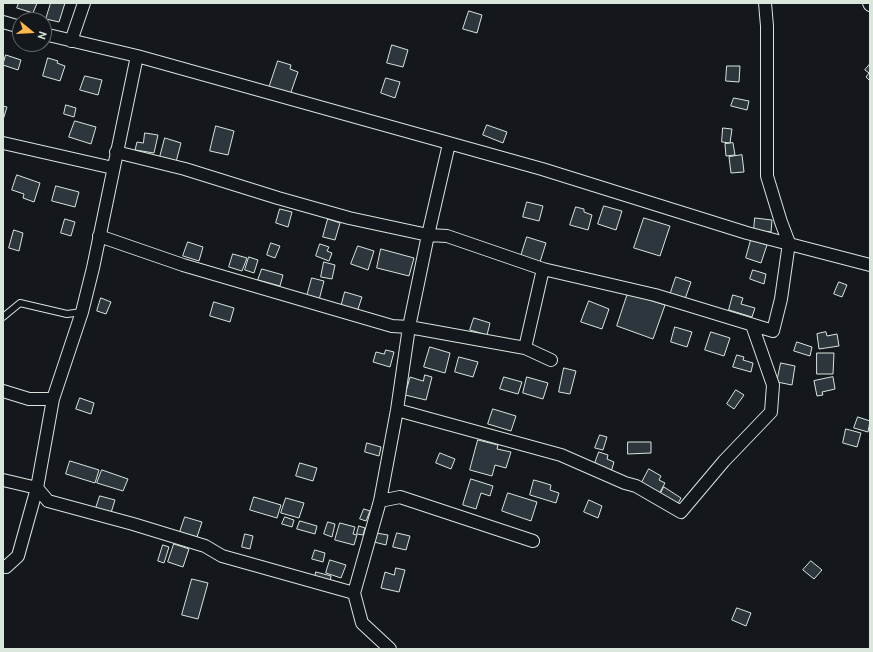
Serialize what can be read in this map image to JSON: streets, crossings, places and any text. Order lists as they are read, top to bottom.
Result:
{
  "north": "right"
}
